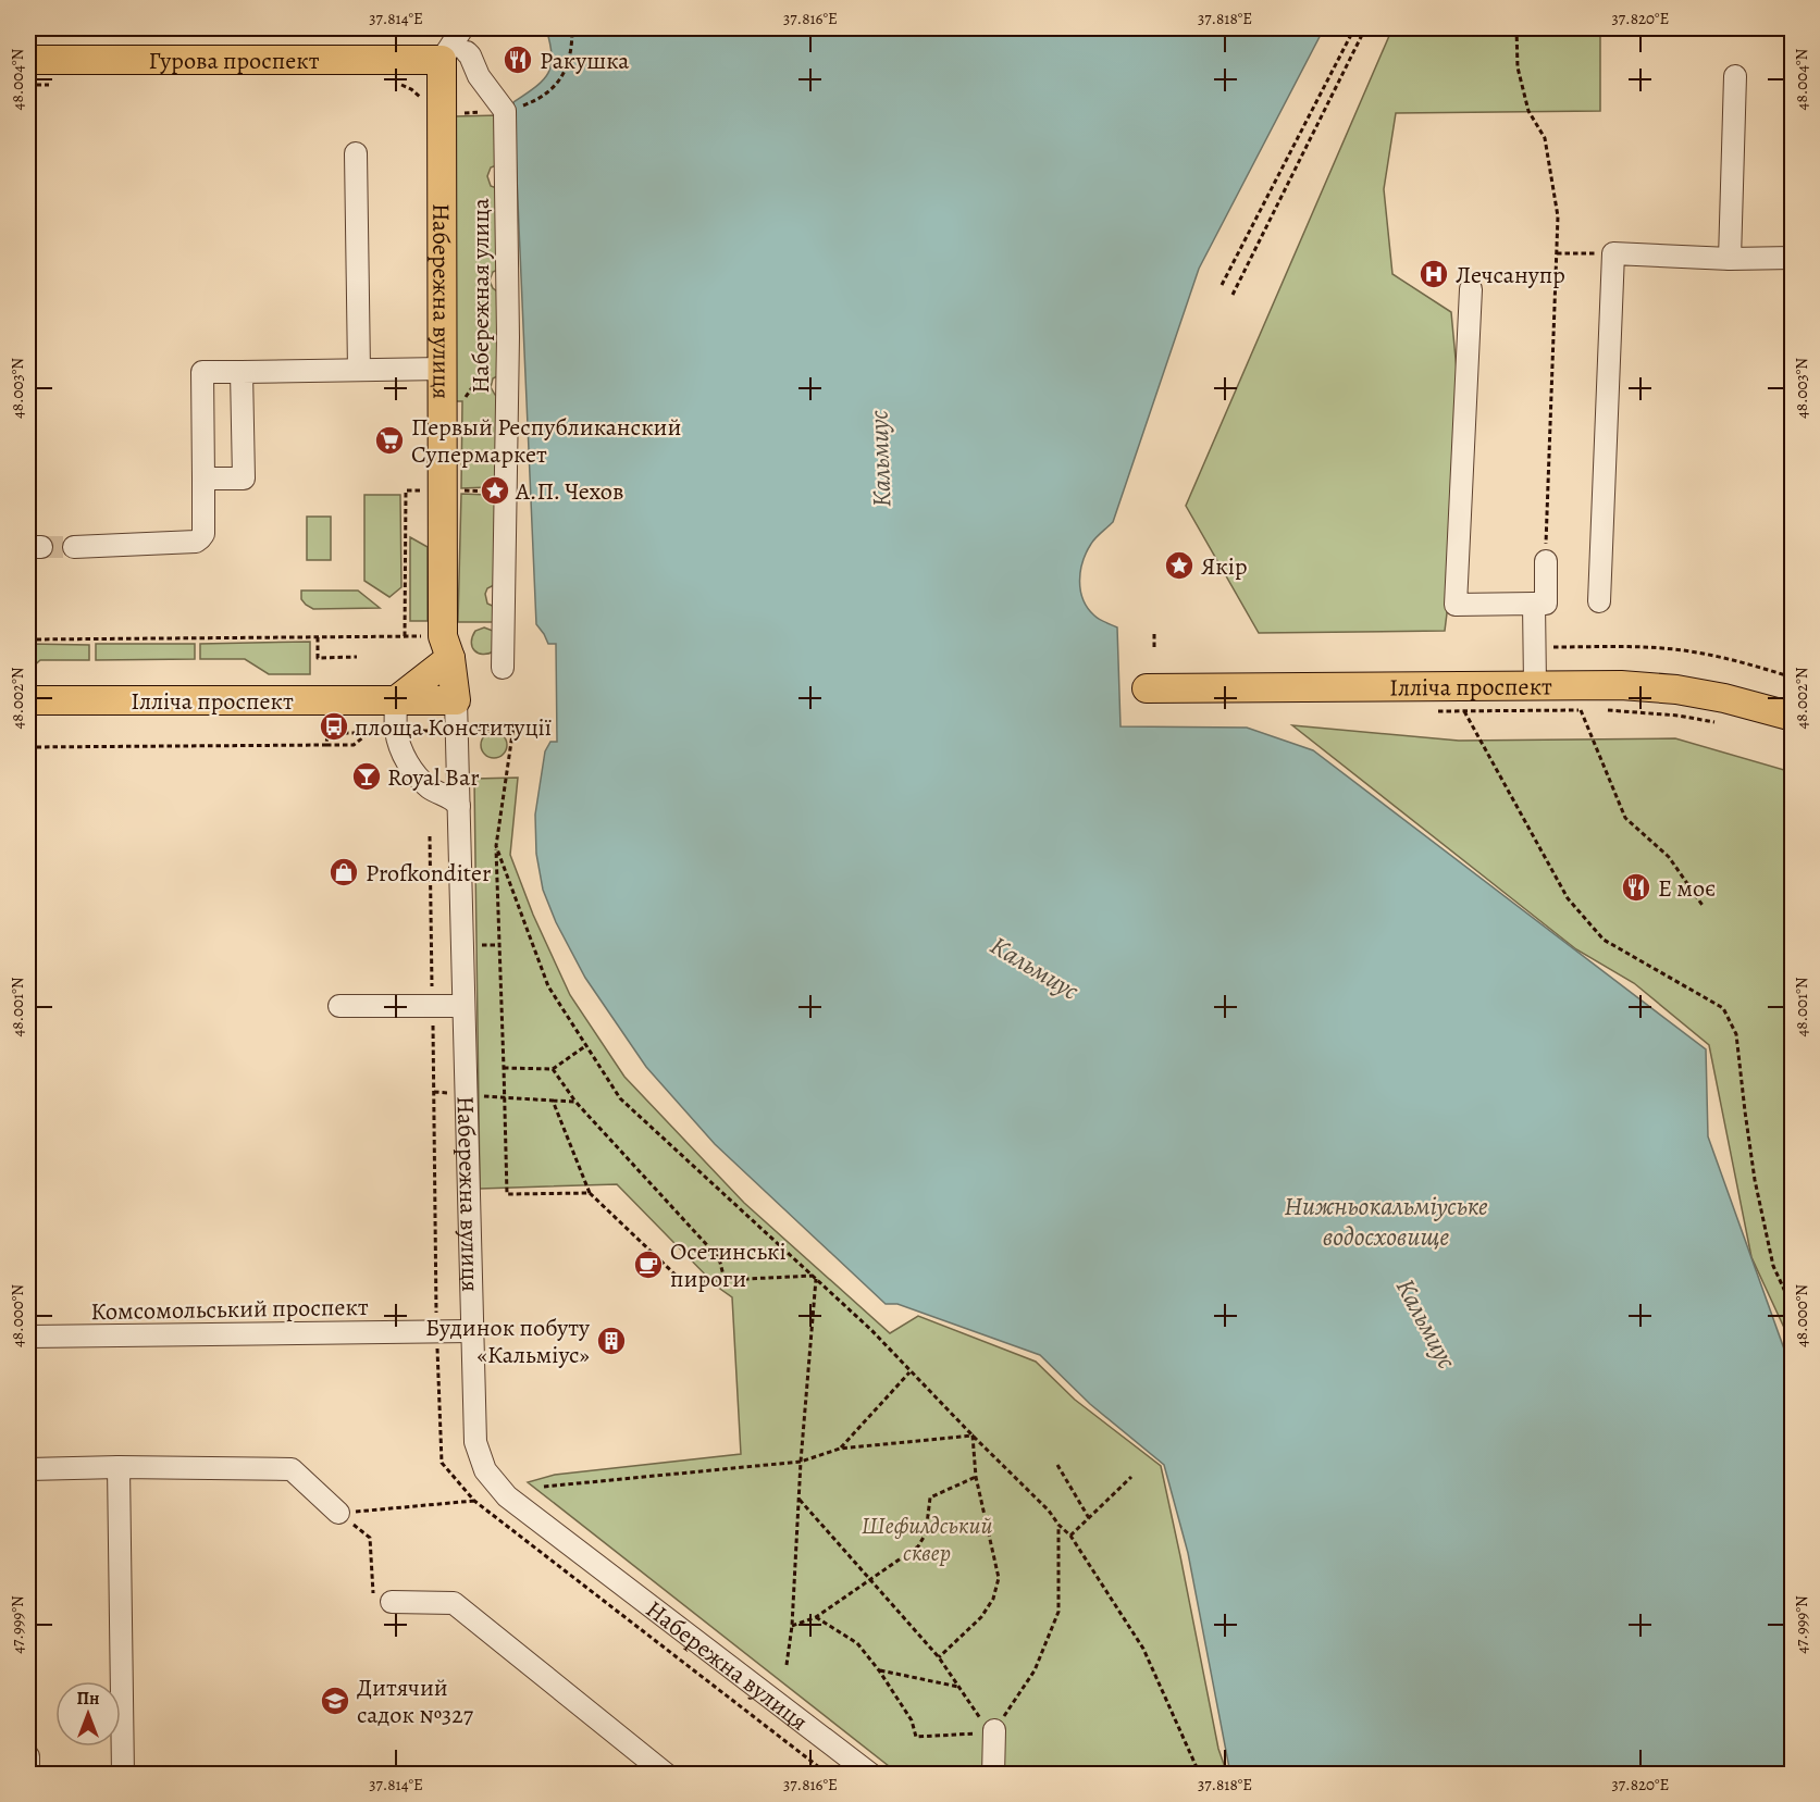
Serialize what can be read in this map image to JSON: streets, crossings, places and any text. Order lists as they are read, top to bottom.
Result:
{
  "streets": {
    "main road": ["Гурова проспект", "Набережна вулиця", "Ілліча проспект"],
    "street": ["Набережная улица", "Комсомольський проспект"]
  },
  "crossings": [
    ["Гурова проспект", "Набережна вулиця"],
    ["Набережна вулиця", "Ілліча проспект"],
    ["Набережна вулиця", "Комсомольський проспект"]
  ],
  "water": ["Кальмиус", "Нижньокальміуське водосховище"],
  "parks": ["Шефилдський сквер"],
  "places": {
    "restaurant": ["Ракушка", "Е моє"],
    "hospital": ["Лечсанупр"],
    "supermarket": ["Первый Республиканский Супермаркет"],
    "place": ["А.П. Чехов", "Якір"],
    "bus stop": ["площа Конституції"],
    "bar": ["Royal Bar"],
    "shop": ["Profkonditer"],
    "cafe": ["Осетинські пироги"],
    "building": ["Будинок побуту «Кальміус»"],
    "school or university": ["Дитячий садок №327"]
  },
  "north": "top",
  "coordinates": [
    "37.814°E",
    "37.816°E",
    "37.818°E",
    "37.820°E",
    "48.004°N",
    "48.003°N",
    "48.002°N",
    "48.001°N",
    "48.000°N",
    "47.999°N"
  ]
}
